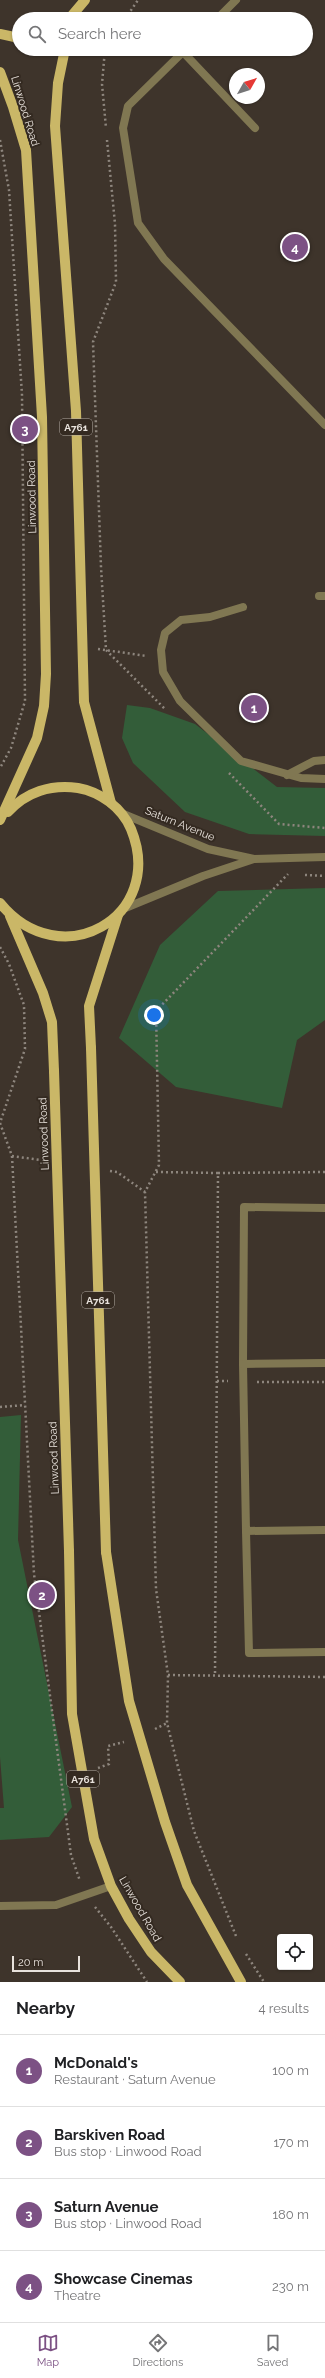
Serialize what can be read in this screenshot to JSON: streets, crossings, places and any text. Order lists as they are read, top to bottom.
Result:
{
  "streets": {
    "main road": ["Linwood Road", "A761"],
    "street": ["Saturn Avenue"]
  },
  "crossings": [
    ["A761", "Saturn Avenue"]
  ],
  "scale_bar": "20 m",
  "north": "top right",
  "page": {
    "search": "Search here",
    "pins": [
      "4",
      "3",
      "1",
      "2"
    ],
    "scale": "20 m",
    "heading": ["Nearby", "4 results"],
    "list": [
      {
        "mark": "1",
        "name": "McDonald's",
        "note": "Restaurant · Saturn Avenue",
        "value": "100 m"
      },
      {
        "mark": "2",
        "name": "Barskiven Road",
        "note": "Bus stop · Linwood Road",
        "value": "170 m"
      },
      {
        "mark": "3",
        "name": "Saturn Avenue",
        "note": "Bus stop · Linwood Road",
        "value": "180 m"
      },
      {
        "mark": "4",
        "name": "Showcase Cinemas",
        "note": "Theatre",
        "value": "230 m"
      }
    ],
    "nav": ["Map", "Directions", "Saved"]
  }
}
